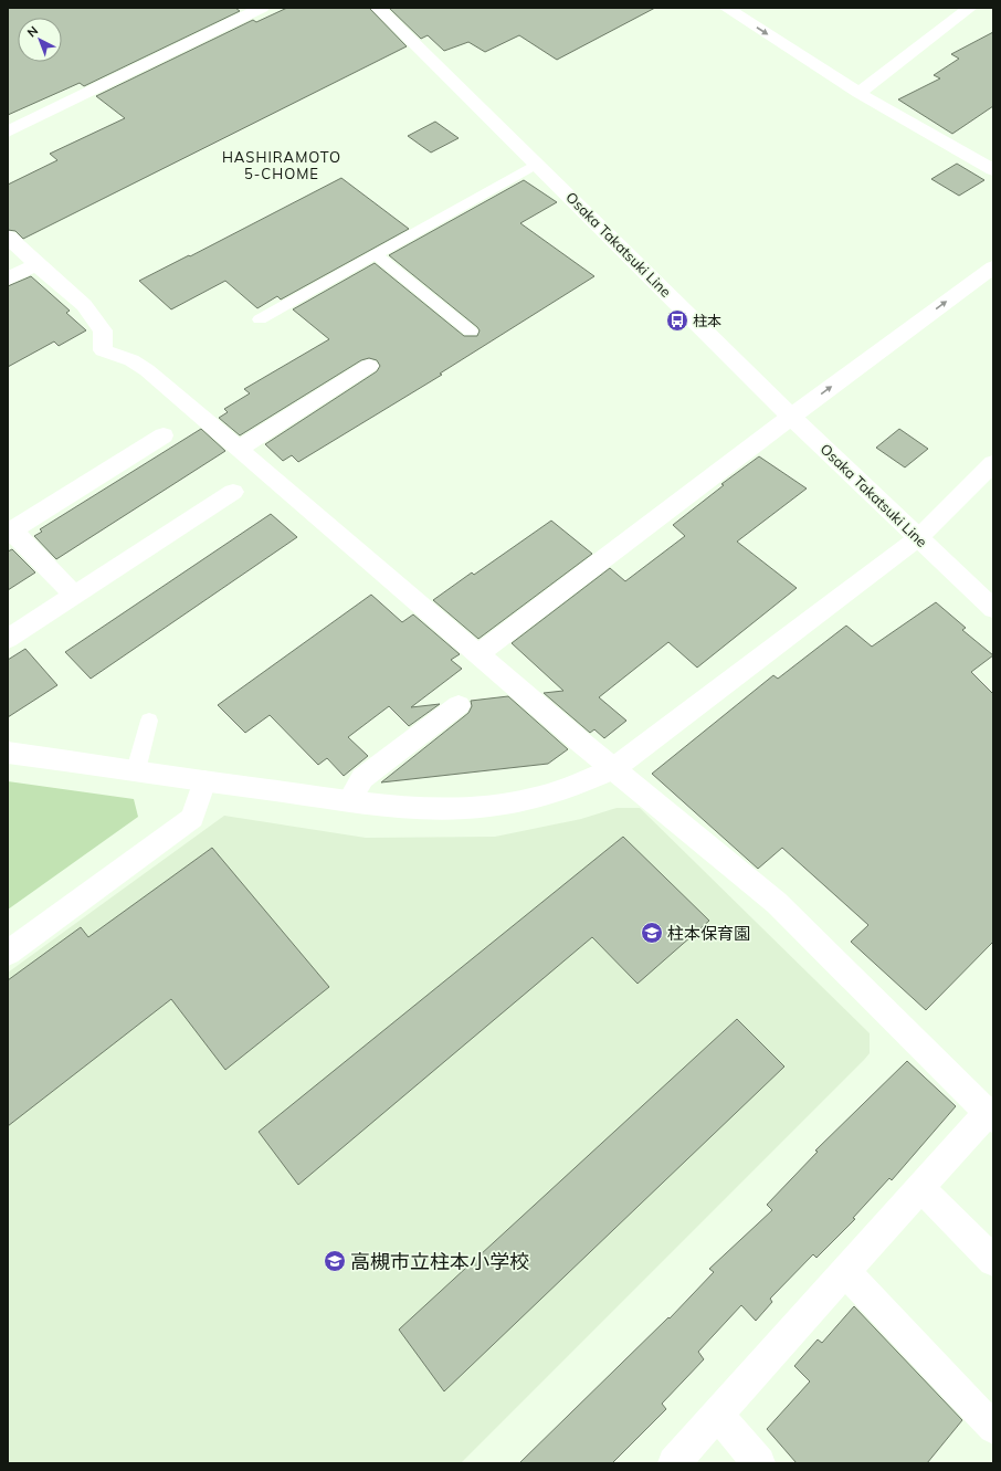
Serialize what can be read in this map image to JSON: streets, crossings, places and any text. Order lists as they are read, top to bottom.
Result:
{
  "streets": {
    "street": ["Osaka Takatsuki Line"]
  },
  "districts": ["HASHIRAMOTO 5-CHOME"],
  "places": {
    "bus stop": ["柱本"],
    "school or university": ["柱本保育園", "高槻市立柱本小学校"]
  },
  "north": "top left"
}
